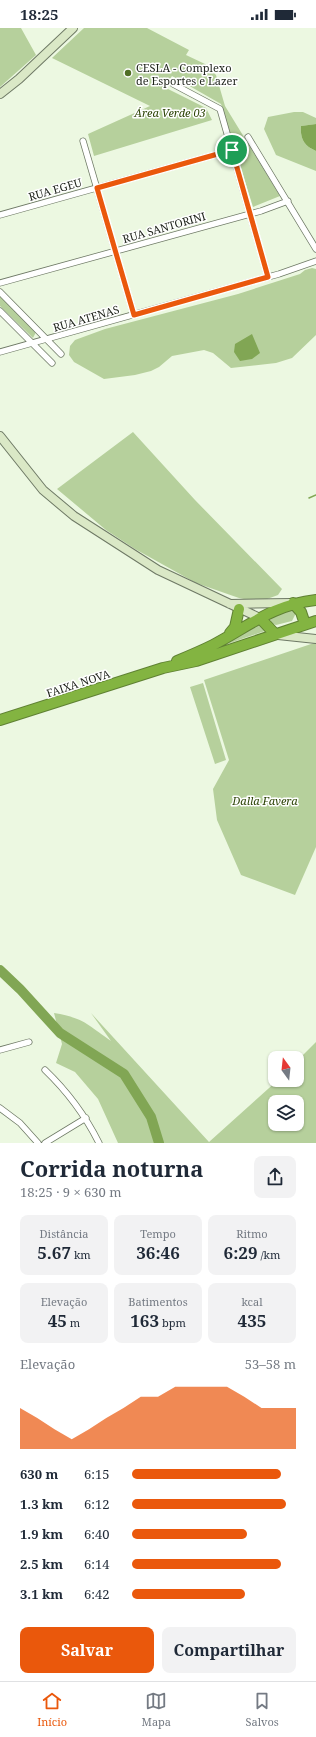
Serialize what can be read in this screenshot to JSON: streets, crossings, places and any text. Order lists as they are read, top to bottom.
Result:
{
  "streets": {
    "highway": ["FAIXA NOVA"],
    "street": ["RUA EGEU", "RUA SANTORINI", "RUA ATENAS"]
  },
  "parks": ["Área Verde 03", "Dalla Favera"],
  "places": ["CESLA - Complexo de Esportes e Lazer"],
  "north": "top",
  "page": {
    "status": "18:25",
    "heading": ["Corrida noturna", "18:25 · 9 × 630 m"],
    "stats": [
      ["Distância", "5.67 km"],
      ["Tempo", "36:46"],
      ["Ritmo", "6:29 /km"],
      ["Elevação", "45 m"],
      ["Batimentos", "163 bpm"],
      ["kcal", "435"]
    ],
    "chart": ["Elevação", "53–58 m"],
    "list": [
      {
        "name": "630 m",
        "note": "6:15"
      },
      {
        "name": "1.3 km",
        "note": "6:12"
      },
      {
        "name": "1.9 km",
        "note": "6:40"
      },
      {
        "name": "2.5 km",
        "note": "6:14"
      },
      {
        "name": "3.1 km",
        "note": "6:42"
      }
    ],
    "buttons": ["Salvar", "Compartilhar"],
    "tabs": ["Início", "Mapa", "Salvos"]
  }
}
